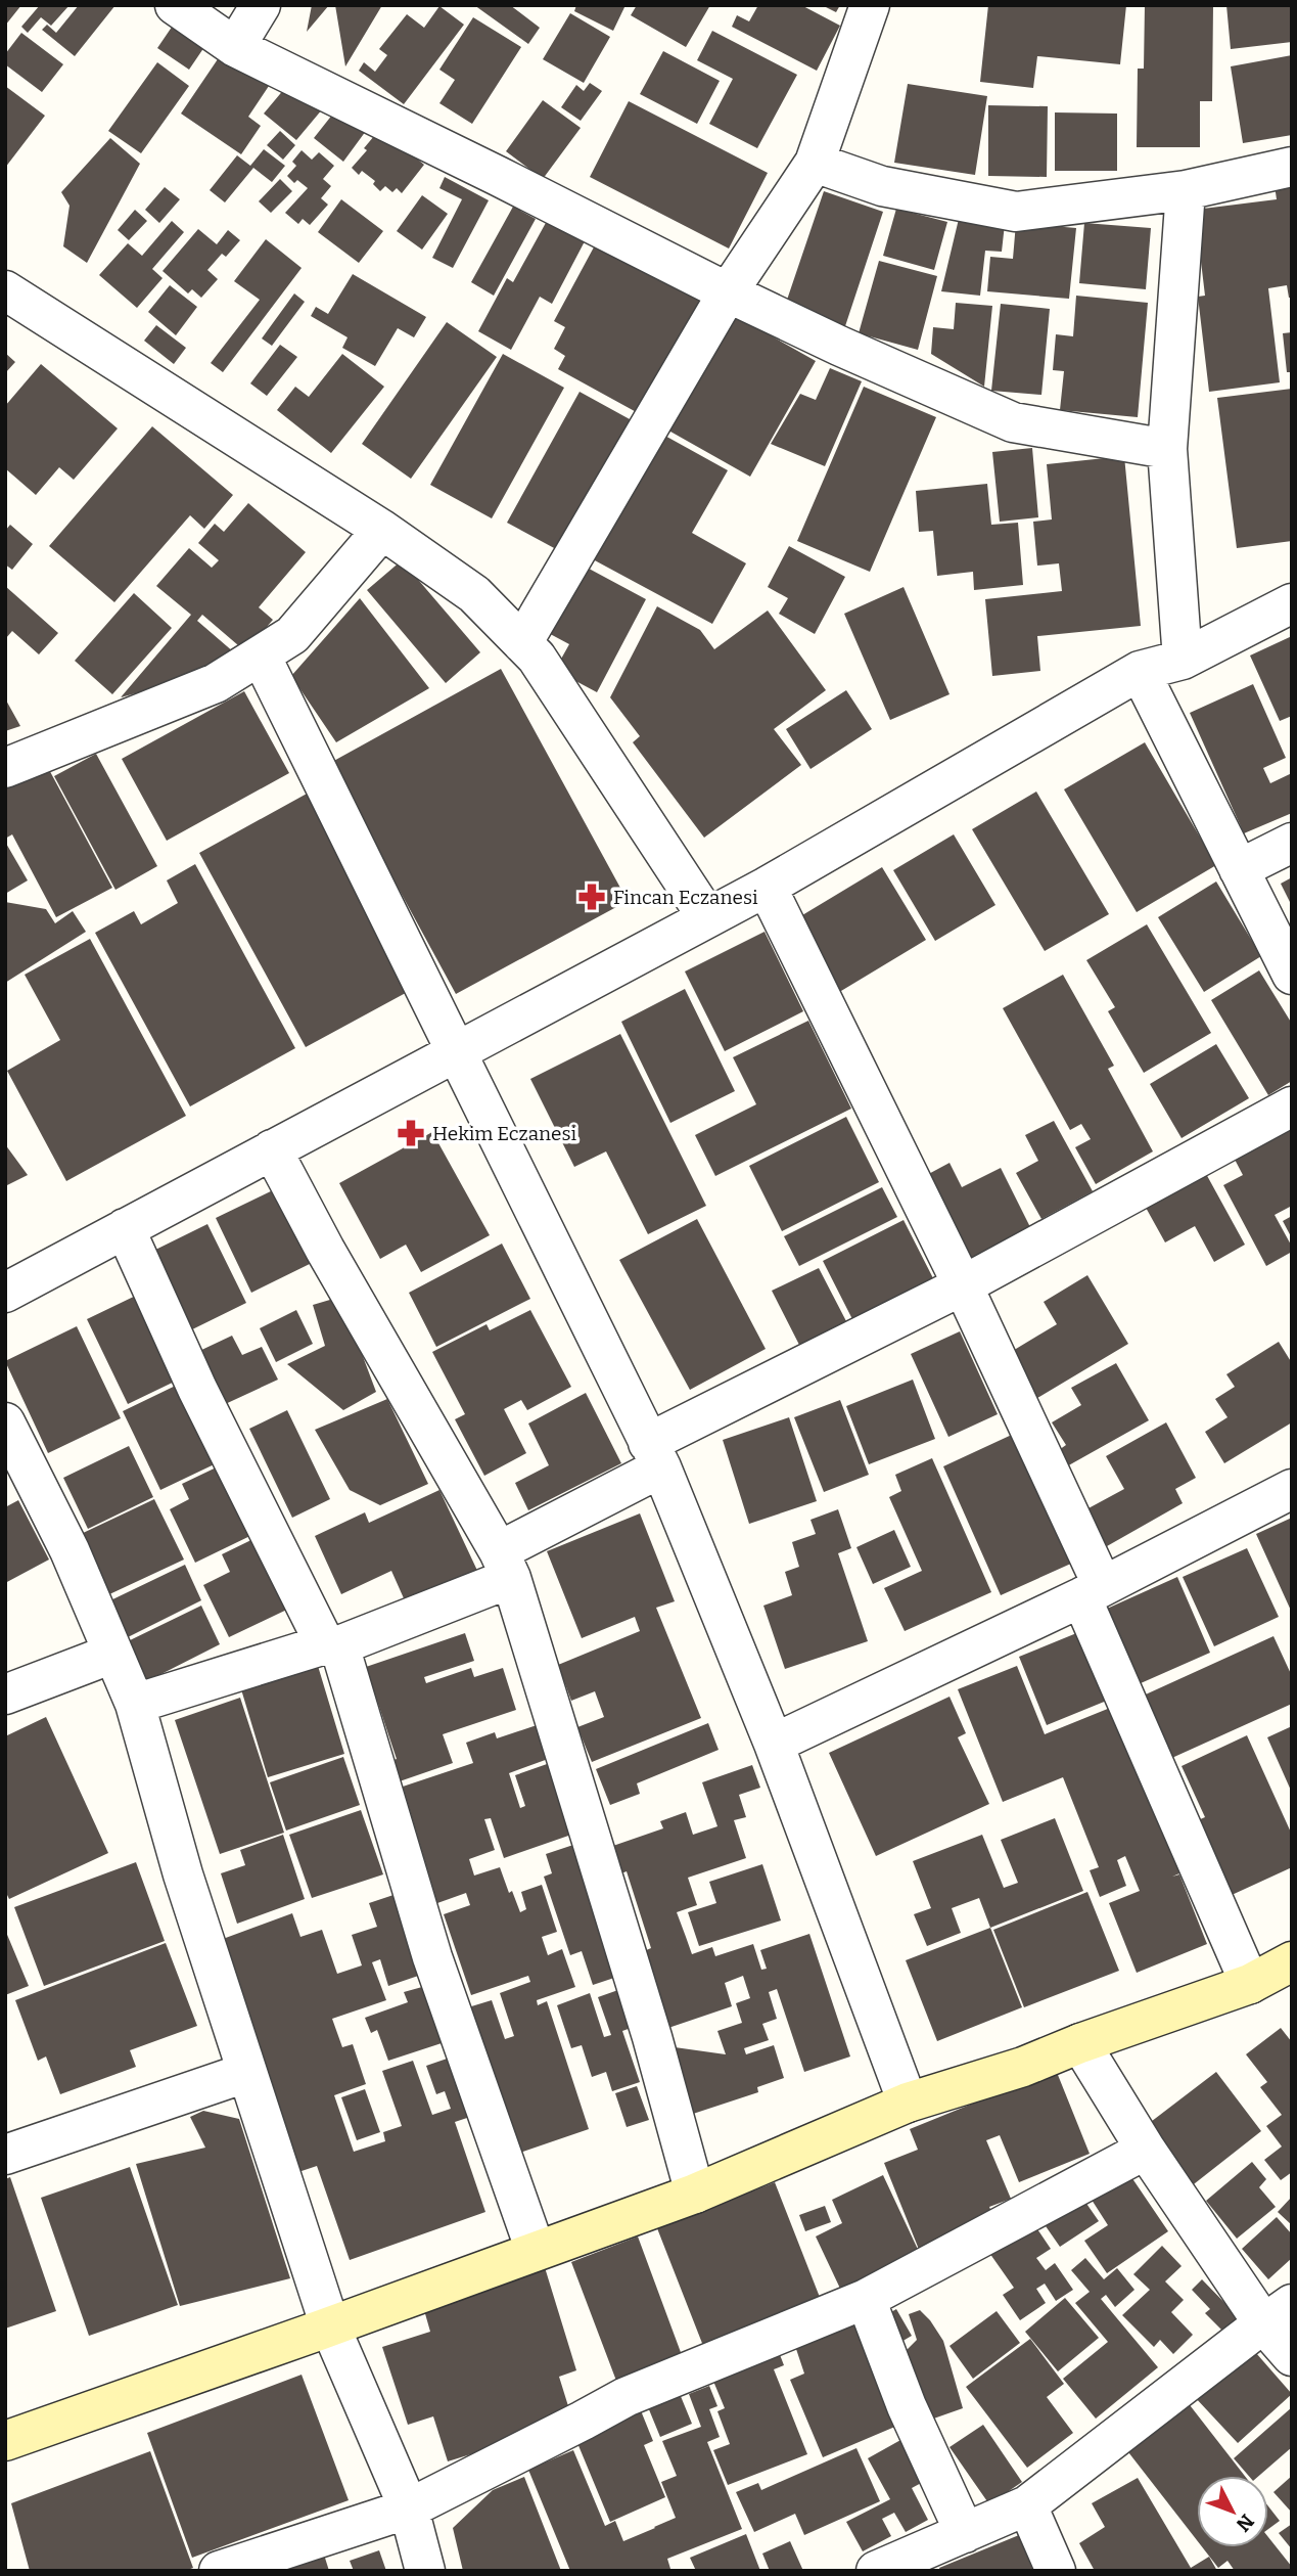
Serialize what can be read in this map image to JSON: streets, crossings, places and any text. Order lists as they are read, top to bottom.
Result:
{
  "places": {
    "pharmacy": ["Fincan Eczanesi", "Hekim Eczanesi"]
  },
  "north": "bottom right"
}
